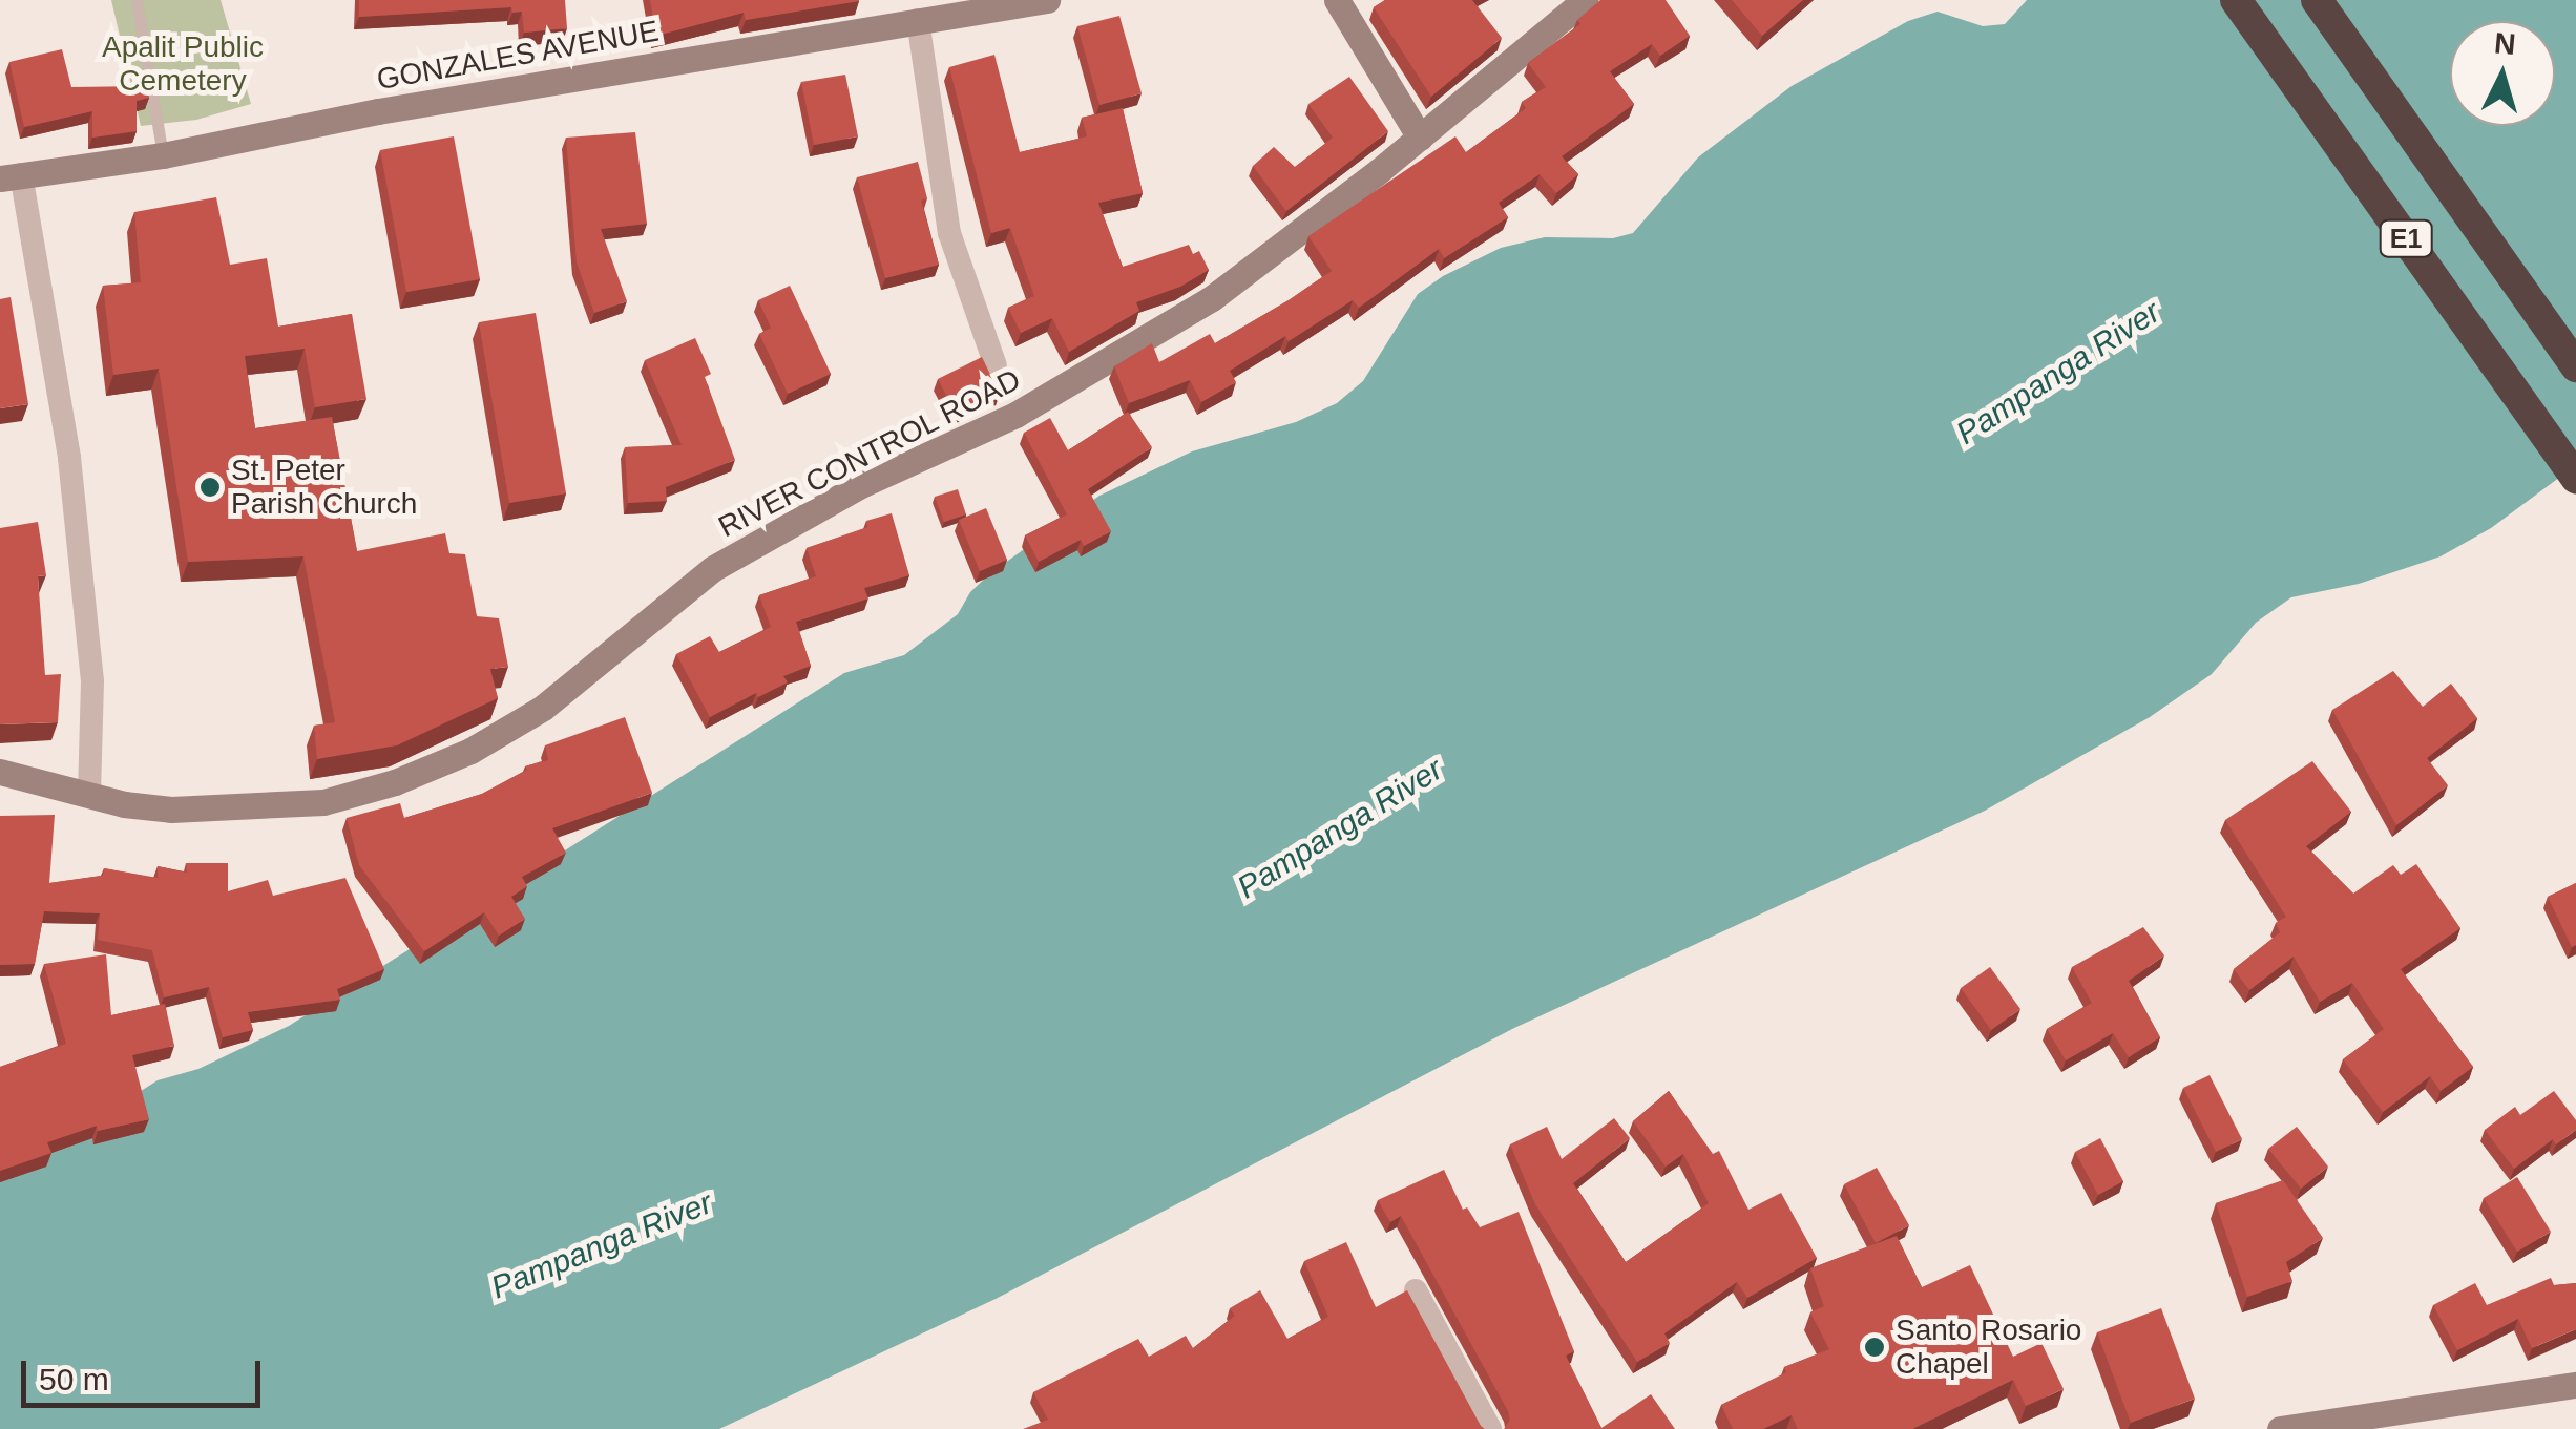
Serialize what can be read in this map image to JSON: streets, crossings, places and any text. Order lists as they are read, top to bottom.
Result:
{
  "streets": {
    "highway": ["E1"],
    "street": ["GONZALES AVENUE", "RIVER CONTROL ROAD"]
  },
  "water": ["Pampanga River"],
  "parks": ["Apalit Public Cemetery"],
  "places": ["St. Peter Parish Church", "Santo Rosario Chapel"],
  "scale_bar": "50 m",
  "north": "top"
}
